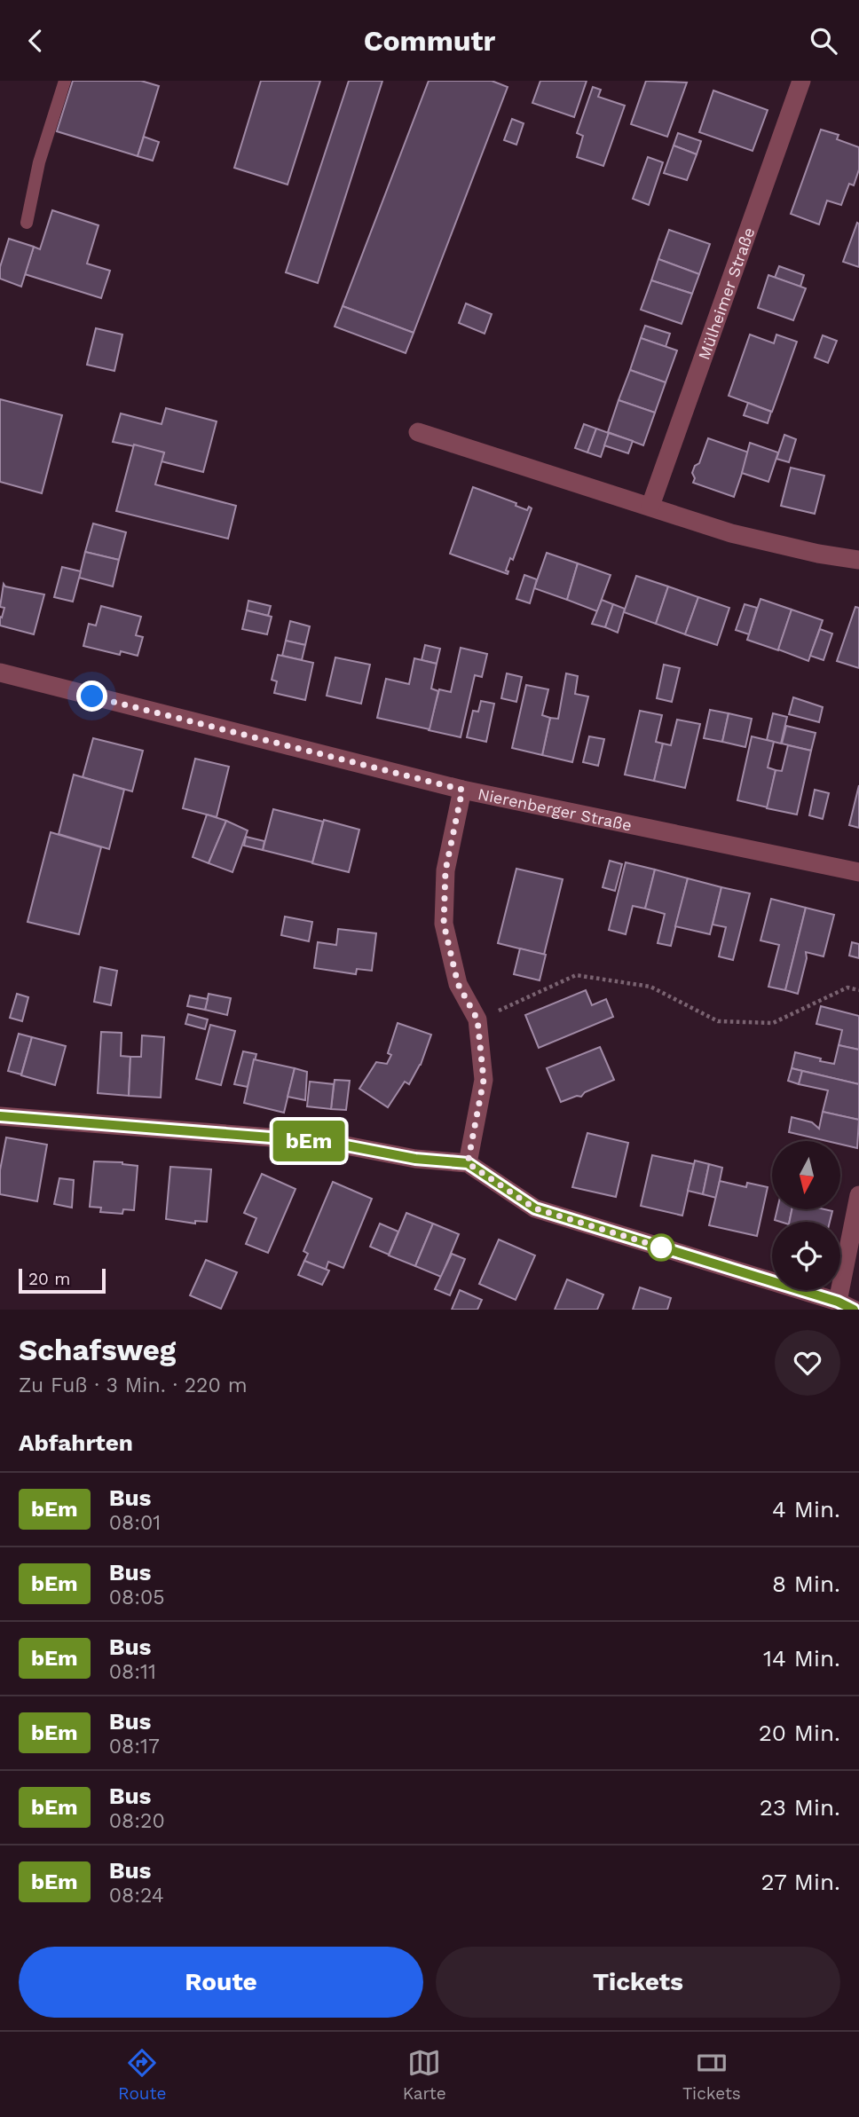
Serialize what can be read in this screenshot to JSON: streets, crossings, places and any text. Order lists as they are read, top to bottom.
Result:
{
  "streets": {
    "street": ["Mülheimer Straße", "Nierenberger Straße"]
  },
  "lines": ["bus line bEm"],
  "scale_bar": "20 m",
  "north": "bottom",
  "page": {
    "header": "Commutr",
    "on_map": "bEm",
    "scale": "20 m",
    "heading": [
      ["Schafsweg", "Zu Fuß · 3 Min. · 220 m"],
      "Abfahrten"
    ],
    "list": [
      {
        "mark": "bEm",
        "name": "Bus",
        "note": "08:01",
        "value": "4 Min."
      },
      {
        "mark": "bEm",
        "name": "Bus",
        "note": "08:05",
        "value": "8 Min."
      },
      {
        "mark": "bEm",
        "name": "Bus",
        "note": "08:11",
        "value": "14 Min."
      },
      {
        "mark": "bEm",
        "name": "Bus",
        "note": "08:17",
        "value": "20 Min."
      },
      {
        "mark": "bEm",
        "name": "Bus",
        "note": "08:20",
        "value": "23 Min."
      },
      {
        "mark": "bEm",
        "name": "Bus",
        "note": "08:24",
        "value": "27 Min."
      }
    ],
    "buttons": ["Route", "Tickets"],
    "tabs": ["Route", "Karte", "Tickets"]
  }
}
